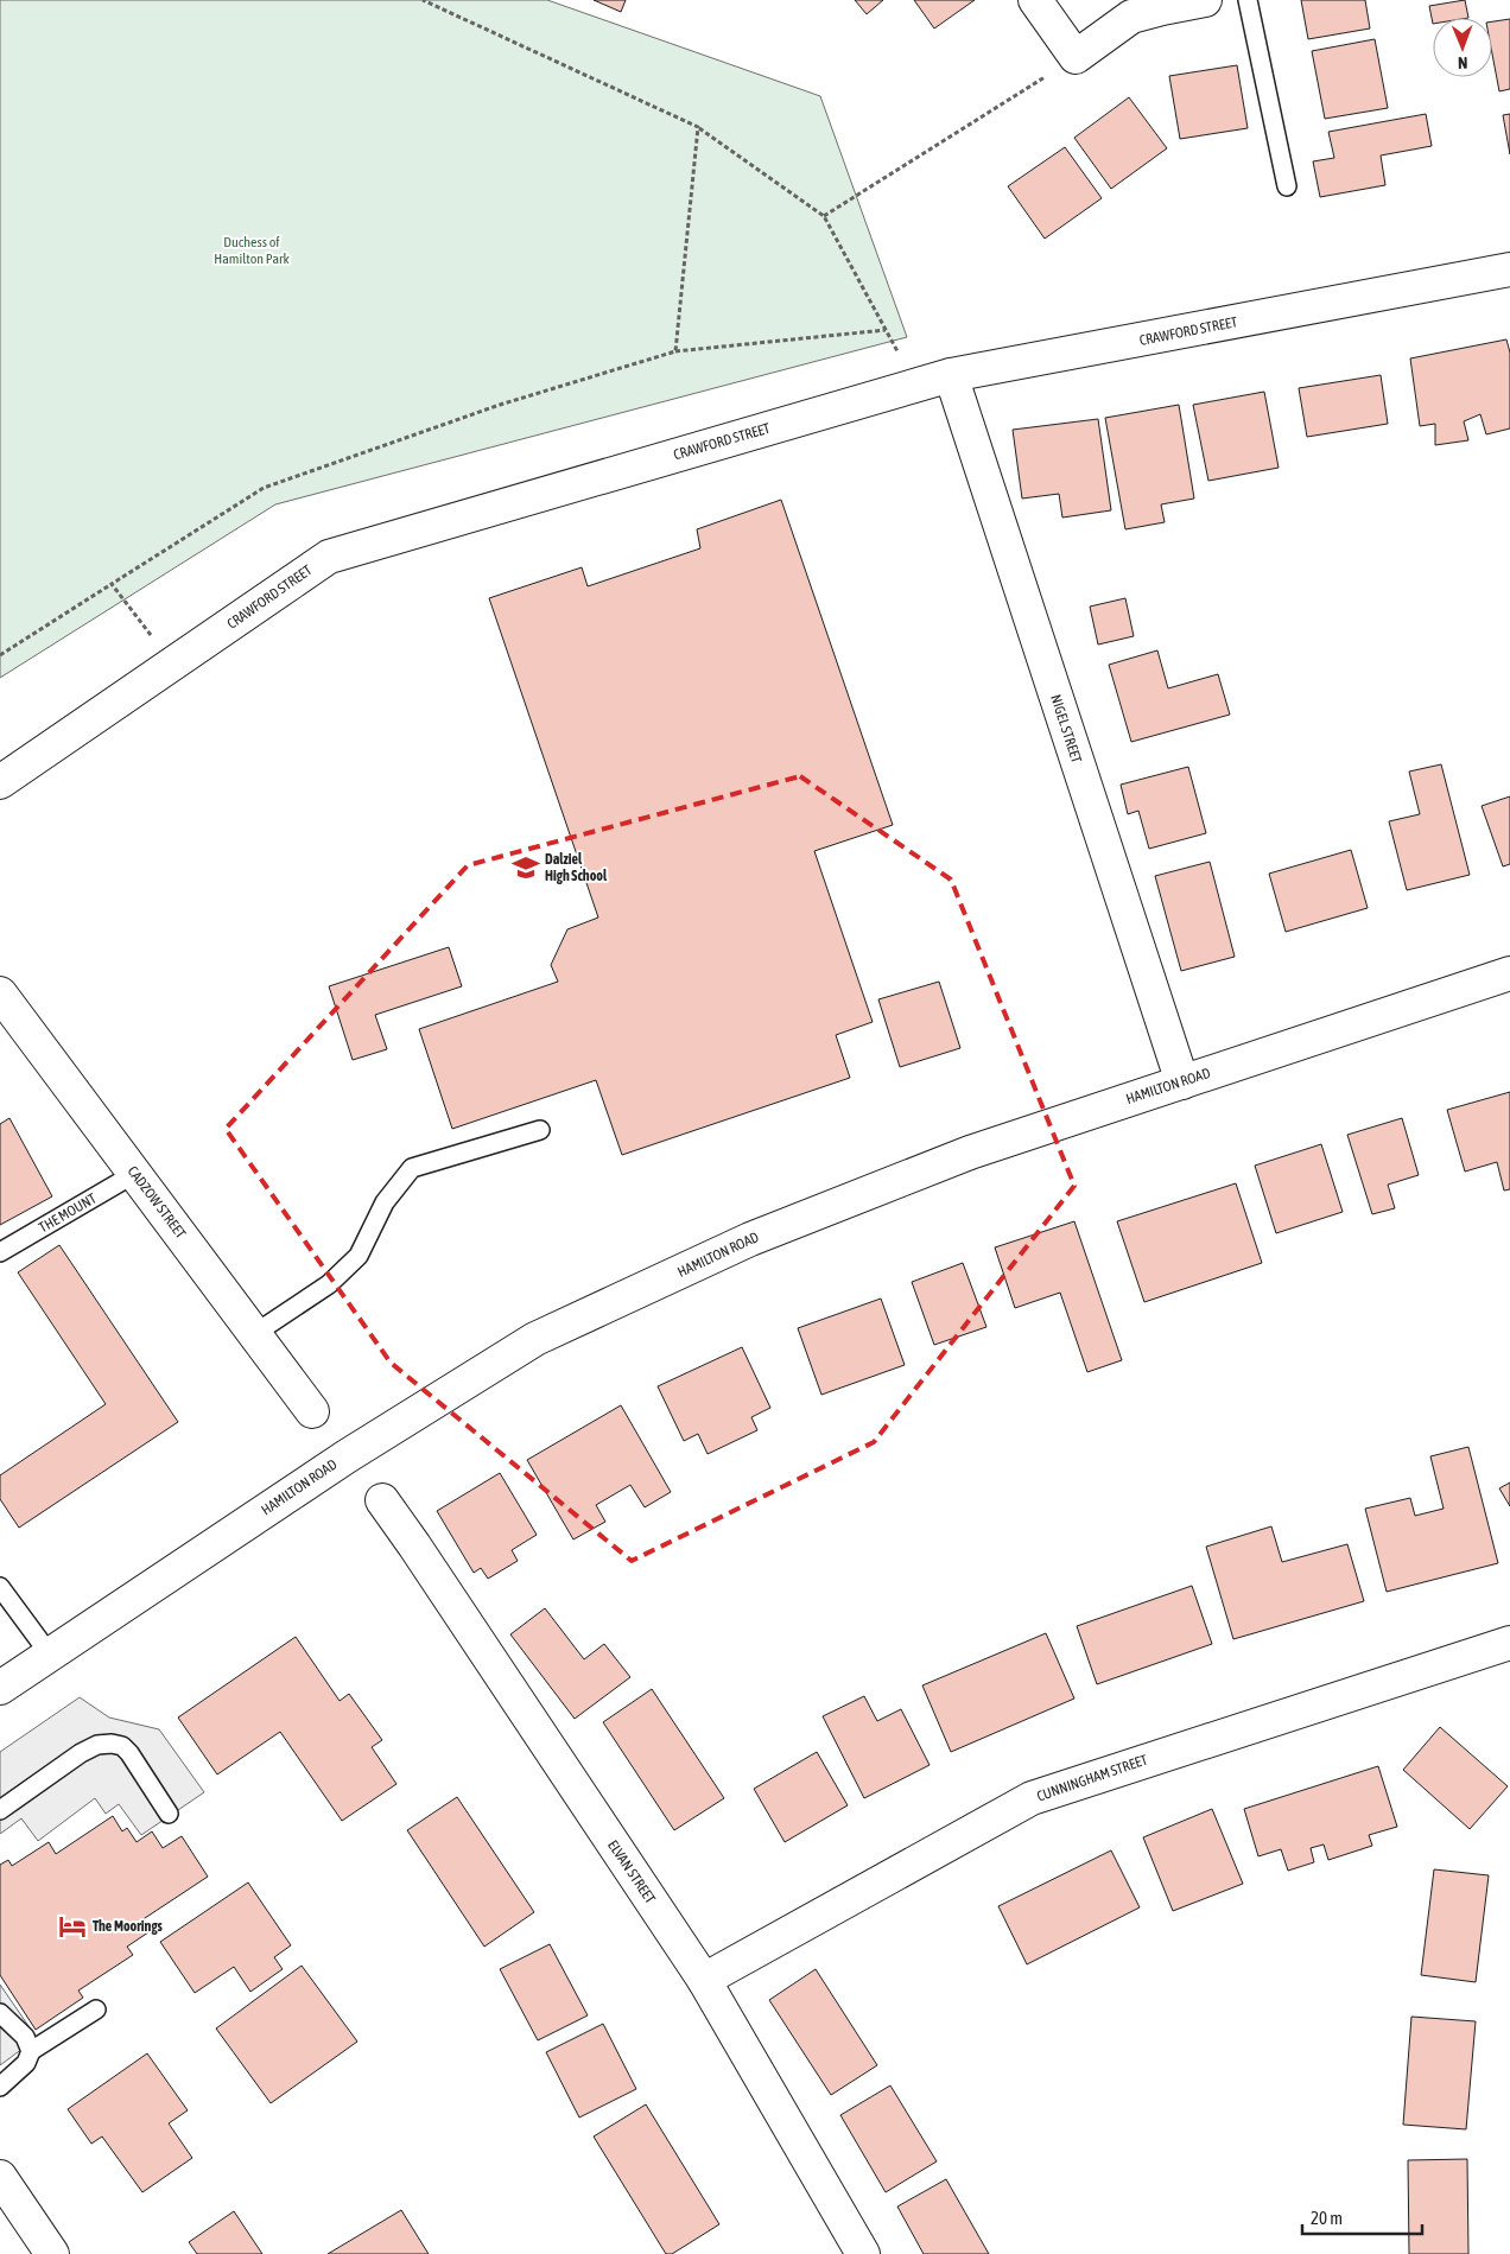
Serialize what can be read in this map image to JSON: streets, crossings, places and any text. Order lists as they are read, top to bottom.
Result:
{
  "streets": {
    "street": [
      "CRAWFORD STREET",
      "NIGEL STREET",
      "HAMILTON ROAD",
      "CADZOW STREET",
      "CUNNINGHAM STREET",
      "ELVAN STREET"
    ],
    "lane": ["THE MOUNT"]
  },
  "crossings": [
    ["CRAWFORD STREET", "NIGEL STREET"],
    ["NIGEL STREET", "HAMILTON ROAD"],
    ["CADZOW STREET", "THE MOUNT"],
    ["CUNNINGHAM STREET", "ELVAN STREET"]
  ],
  "parks": ["Duchess of Hamilton Park"],
  "places": {
    "school or university": ["Dalziel High School"],
    "hotel": ["The Moorings"]
  },
  "scale_bar": "20 m",
  "north": "bottom"
}
